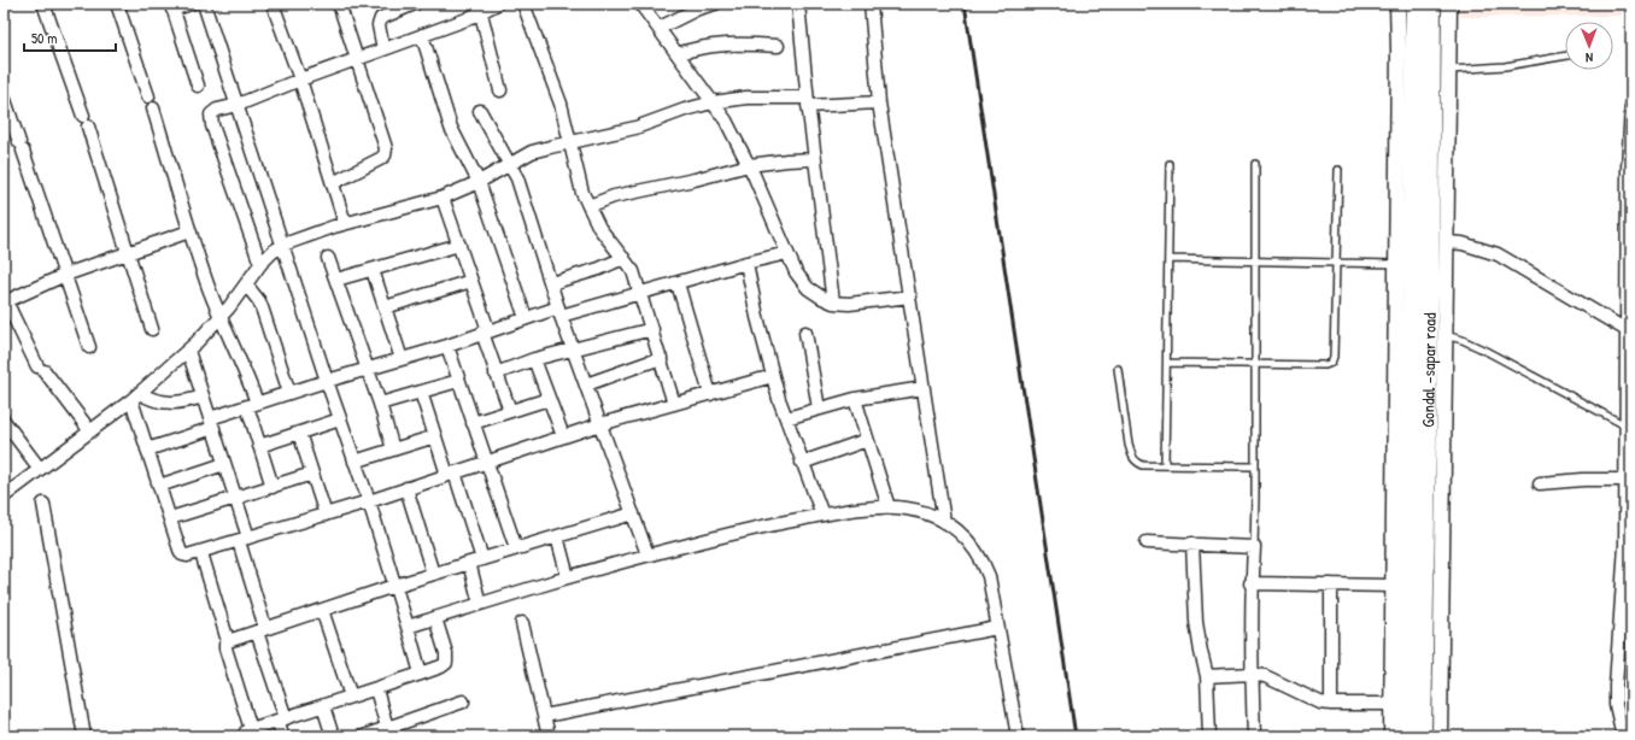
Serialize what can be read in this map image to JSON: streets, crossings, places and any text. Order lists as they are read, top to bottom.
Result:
{
  "streets": {
    "highway": ["Gondal -sapar road"]
  },
  "scale_bar": "50 m",
  "north": "bottom"
}
